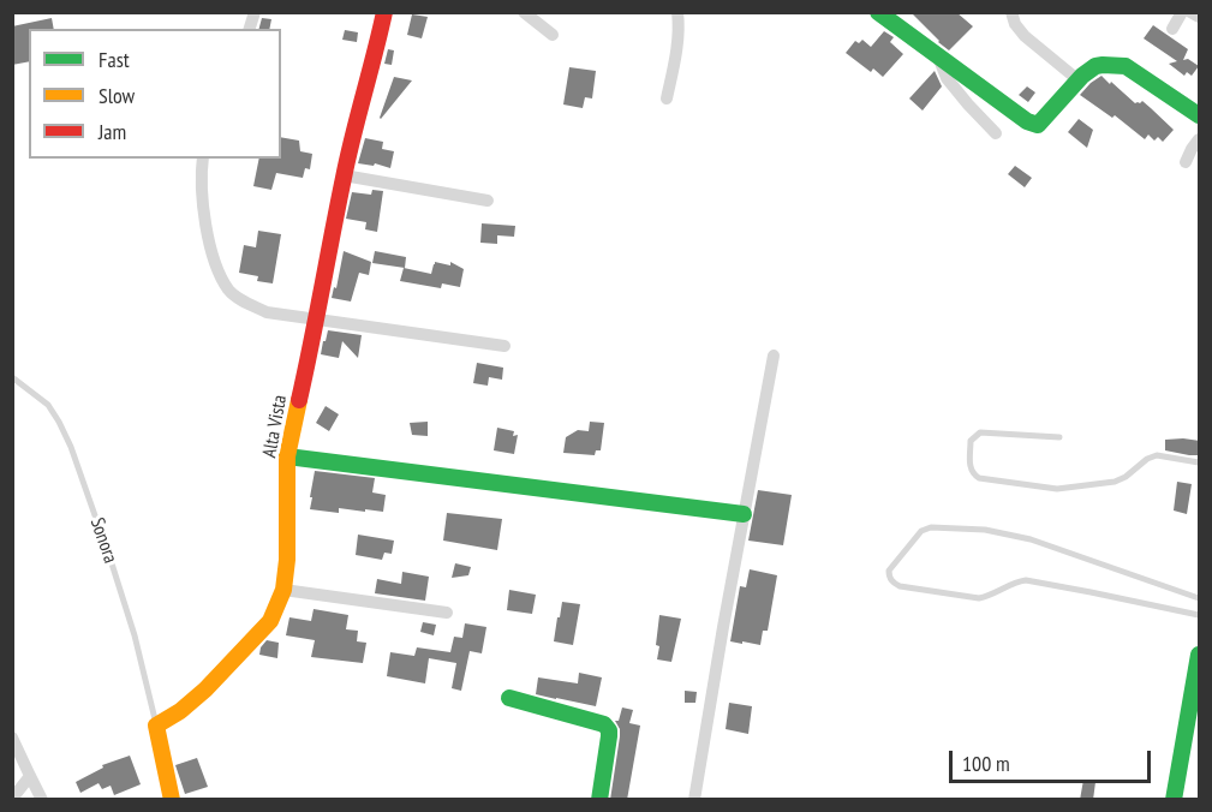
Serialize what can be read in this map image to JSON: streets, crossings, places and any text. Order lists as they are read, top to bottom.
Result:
{
  "streets": {
    "street": ["Alta Vista"],
    "lane": ["Sonora"]
  },
  "crossings": [
    ["Alta Vista", "Sonora"]
  ],
  "legend": ["Fast", "Slow", "Jam"],
  "scale_bar": "100 m"
}
